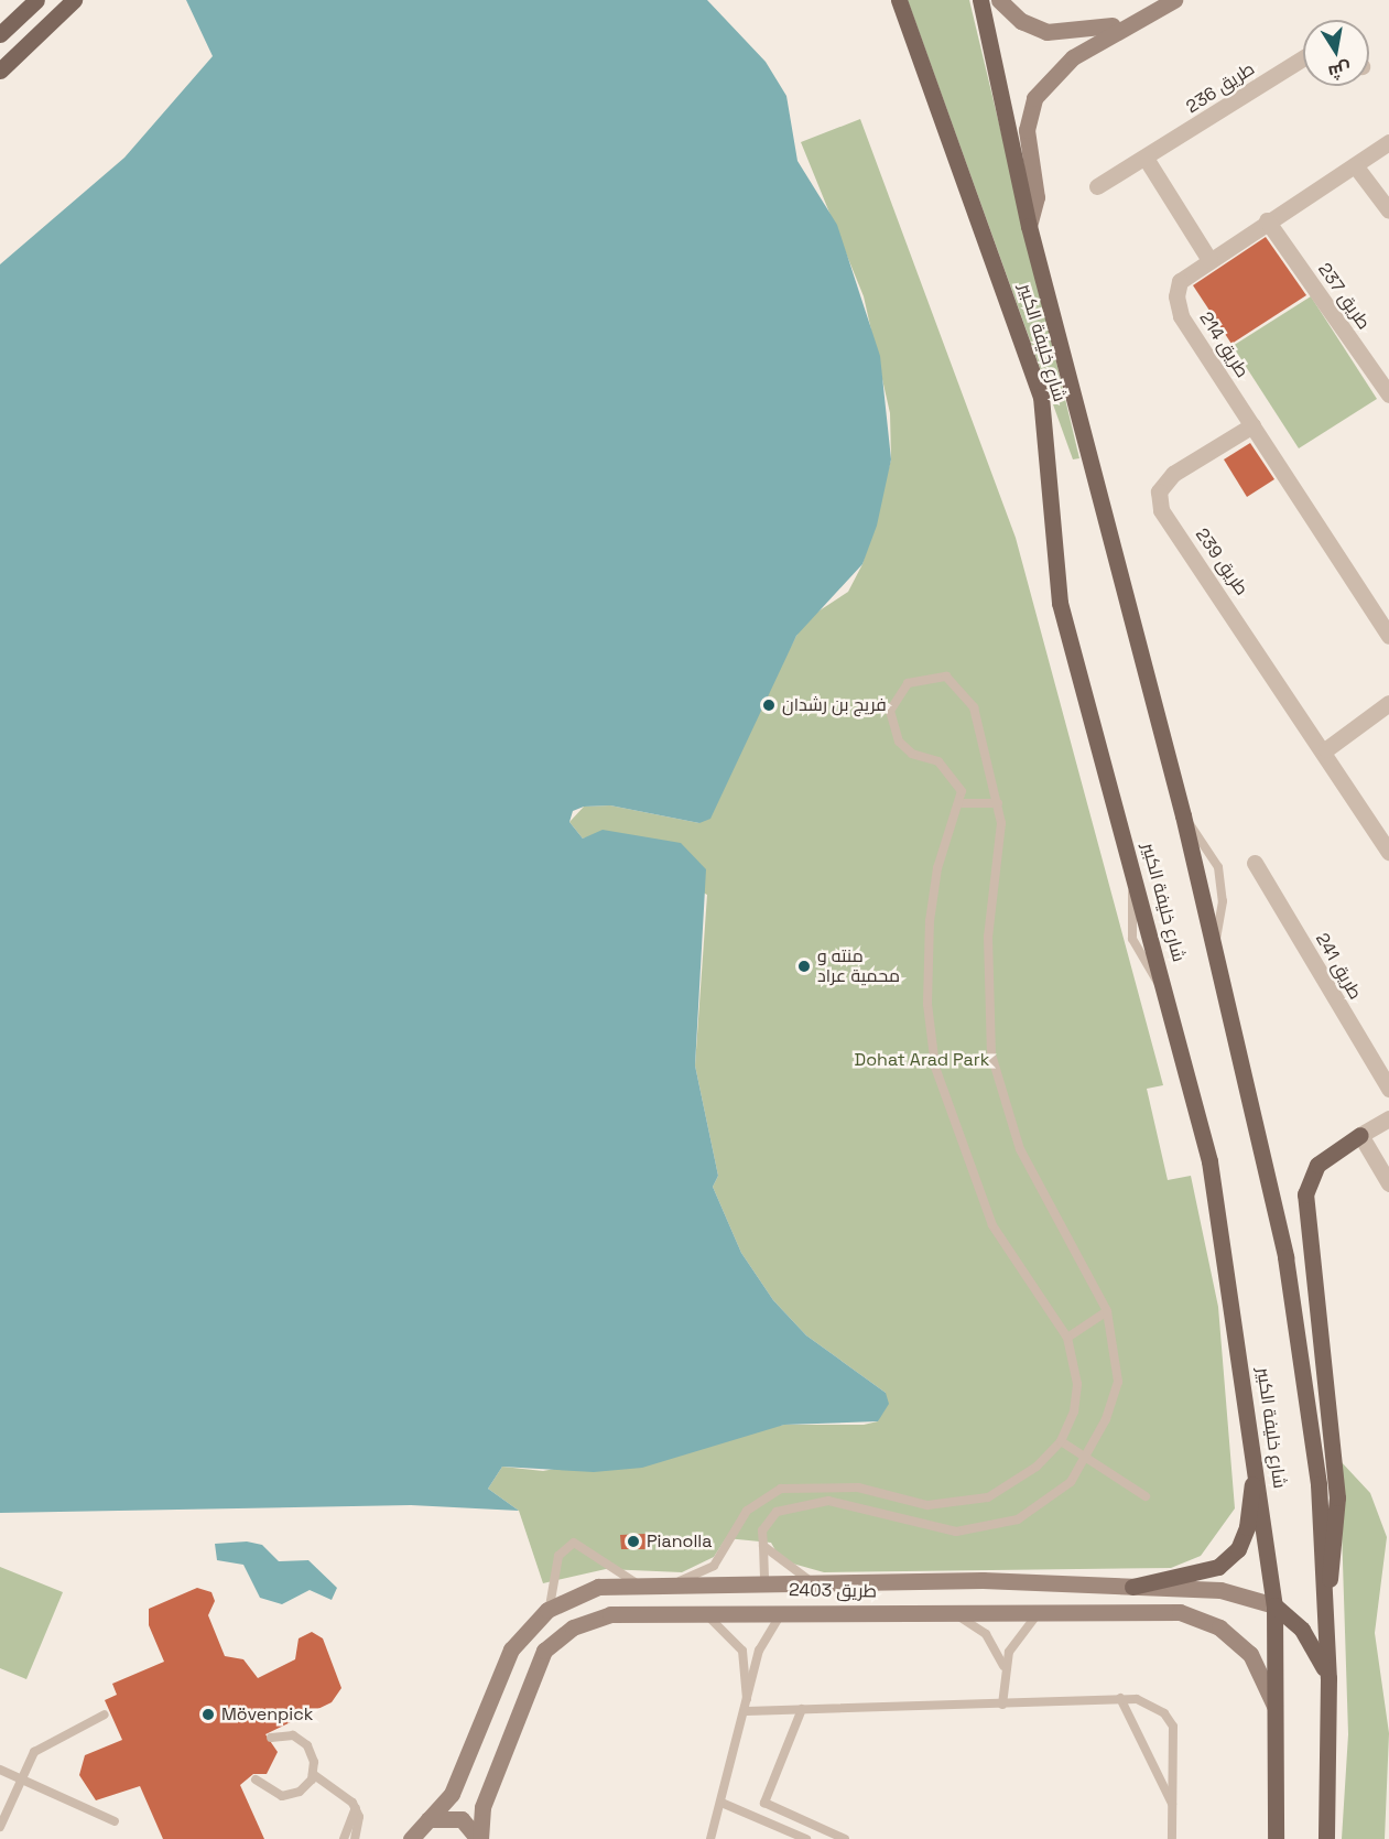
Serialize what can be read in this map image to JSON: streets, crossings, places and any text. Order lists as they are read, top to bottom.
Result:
{
  "streets": {
    "main road": ["شارع خليفة الكبير", "طريق 2403"],
    "street": [
      "طريق 236",
      "طريق 237",
      "طريق 214",
      "طريق 239",
      "طريق 241"
    ]
  },
  "crossings": [
    ["طريق 237", "طريق 214"],
    ["شارع خليفة الكبير", "طريق 2403"],
    ["طريق 214", "طريق 239"]
  ],
  "parks": ["Dohat Arad Park"],
  "places": [
    "فريج بن رشدان",
    "منته و محمية عراد",
    "Pianolla",
    "Mövenpick"
  ],
  "north": "bottom"
}
